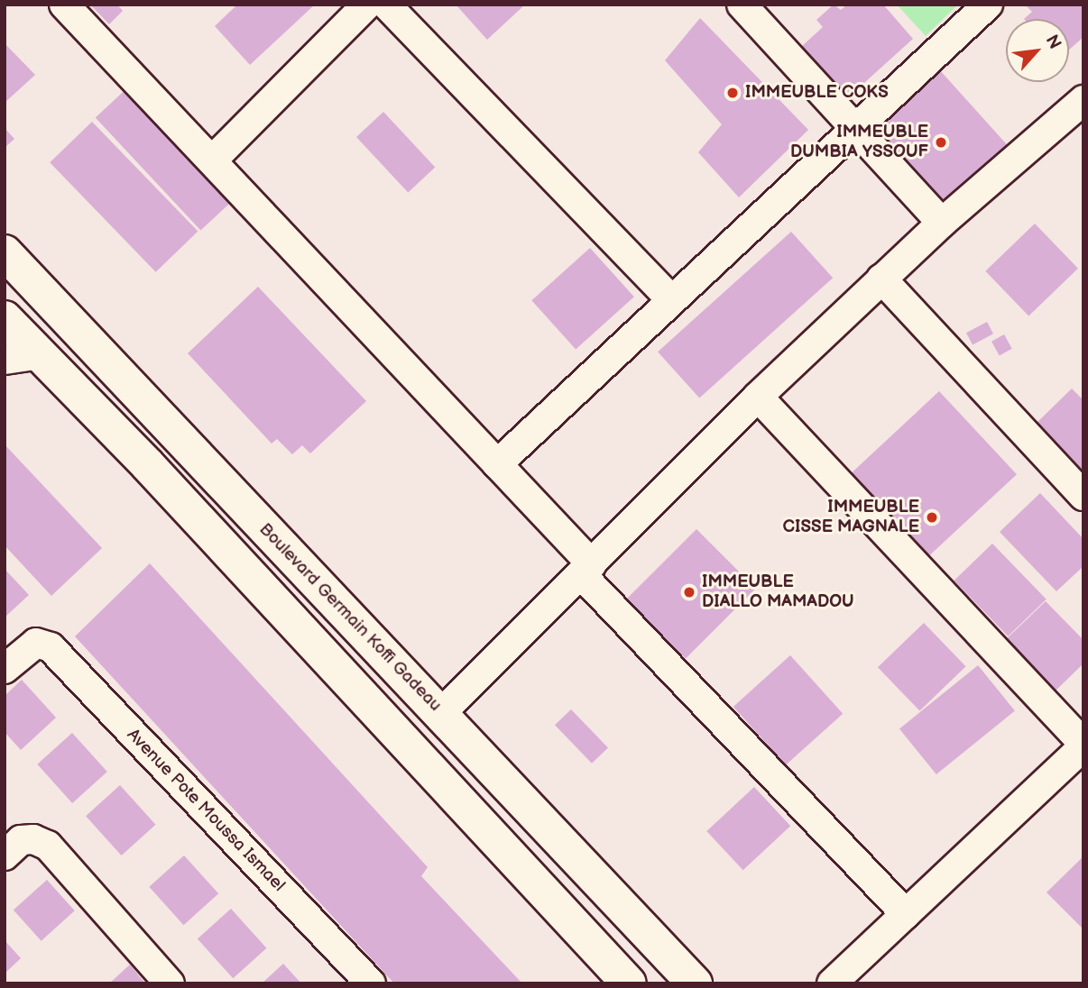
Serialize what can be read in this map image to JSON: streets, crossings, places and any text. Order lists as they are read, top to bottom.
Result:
{
  "streets": {
    "main road": ["Boulevard Germain Koffi Gadeau"],
    "street": ["Avenue Pote Moussa Ismael"]
  },
  "places": [
    "IMMEUBLE COKS",
    "IMMEUBLE DUMBIA YSSOUF",
    "IMMEUBLE CISSE MAGNALE",
    "IMMEUBLE DIALLO MAMADOU"
  ],
  "north": "top right"
}
